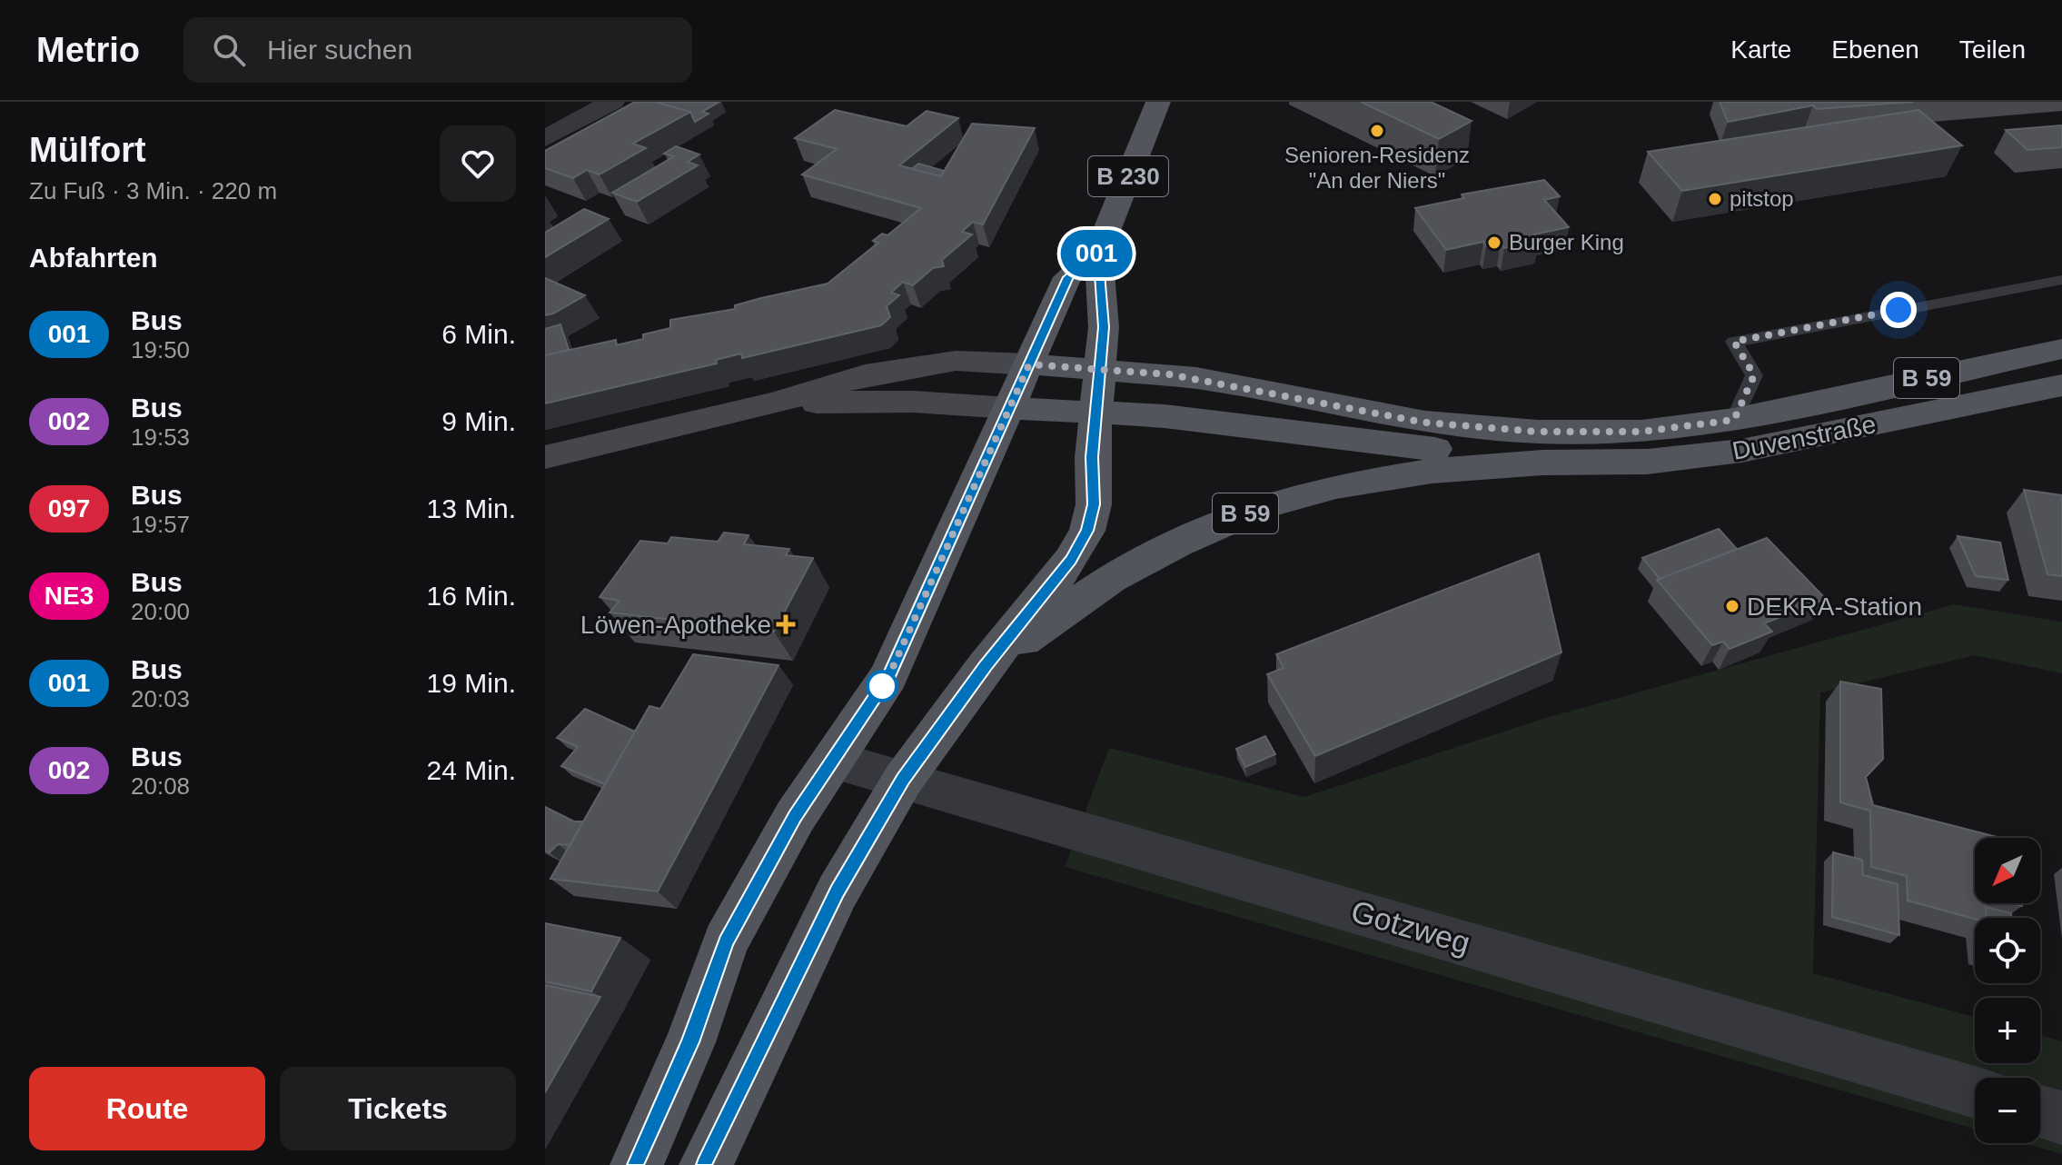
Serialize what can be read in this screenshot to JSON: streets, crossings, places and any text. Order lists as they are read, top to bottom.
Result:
{
  "streets": {
    "main road": ["B 230", "B 59", "Duvenstraße"],
    "street": ["Gotzweg"]
  },
  "crossings": [
    ["B 230", "B 59"],
    ["B 230", "Duvenstraße"],
    ["B 59", "Duvenstraße"],
    ["B 59", "Gotzweg"]
  ],
  "places": {
    "other": [
      "Senioren-Residenz \"An der Niers\"",
      "pitstop",
      "Burger King",
      "DEKRA-Station"
    ],
    "health": ["Löwen-Apotheke"]
  },
  "lines": ["bus line 001"],
  "north": "bottom left",
  "page": {
    "header": "Metrio",
    "search": "Hier suchen",
    "nav": ["Karte", "Ebenen", "Teilen"],
    "heading": [
      ["Mülfort", "Zu Fuß · 3 Min. · 220 m"],
      "Abfahrten"
    ],
    "on_map": "001",
    "list": [
      {
        "mark": "001",
        "name": "Bus",
        "note": "19:50",
        "value": "6 Min."
      },
      {
        "mark": "002",
        "name": "Bus",
        "note": "19:53",
        "value": "9 Min."
      },
      {
        "mark": "097",
        "name": "Bus",
        "note": "19:57",
        "value": "13 Min."
      },
      {
        "mark": "NE3",
        "name": "Bus",
        "note": "20:00",
        "value": "16 Min."
      },
      {
        "mark": "001",
        "name": "Bus",
        "note": "20:03",
        "value": "19 Min."
      },
      {
        "mark": "002",
        "name": "Bus",
        "note": "20:08",
        "value": "24 Min."
      }
    ],
    "map_buttons": ["+", "−"],
    "buttons": ["Route", "Tickets"]
  }
}
